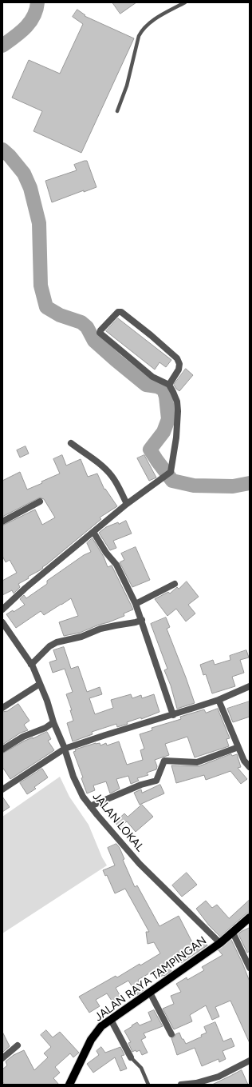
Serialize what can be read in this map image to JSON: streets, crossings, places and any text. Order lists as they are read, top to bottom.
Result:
{
  "streets": {
    "main road": ["JALAN RAYA TAMPINGAN"],
    "street": ["JALAN LOKAL"]
  },
  "crossings": [
    ["JALAN LOKAL", "JALAN RAYA TAMPINGAN"]
  ]
}
